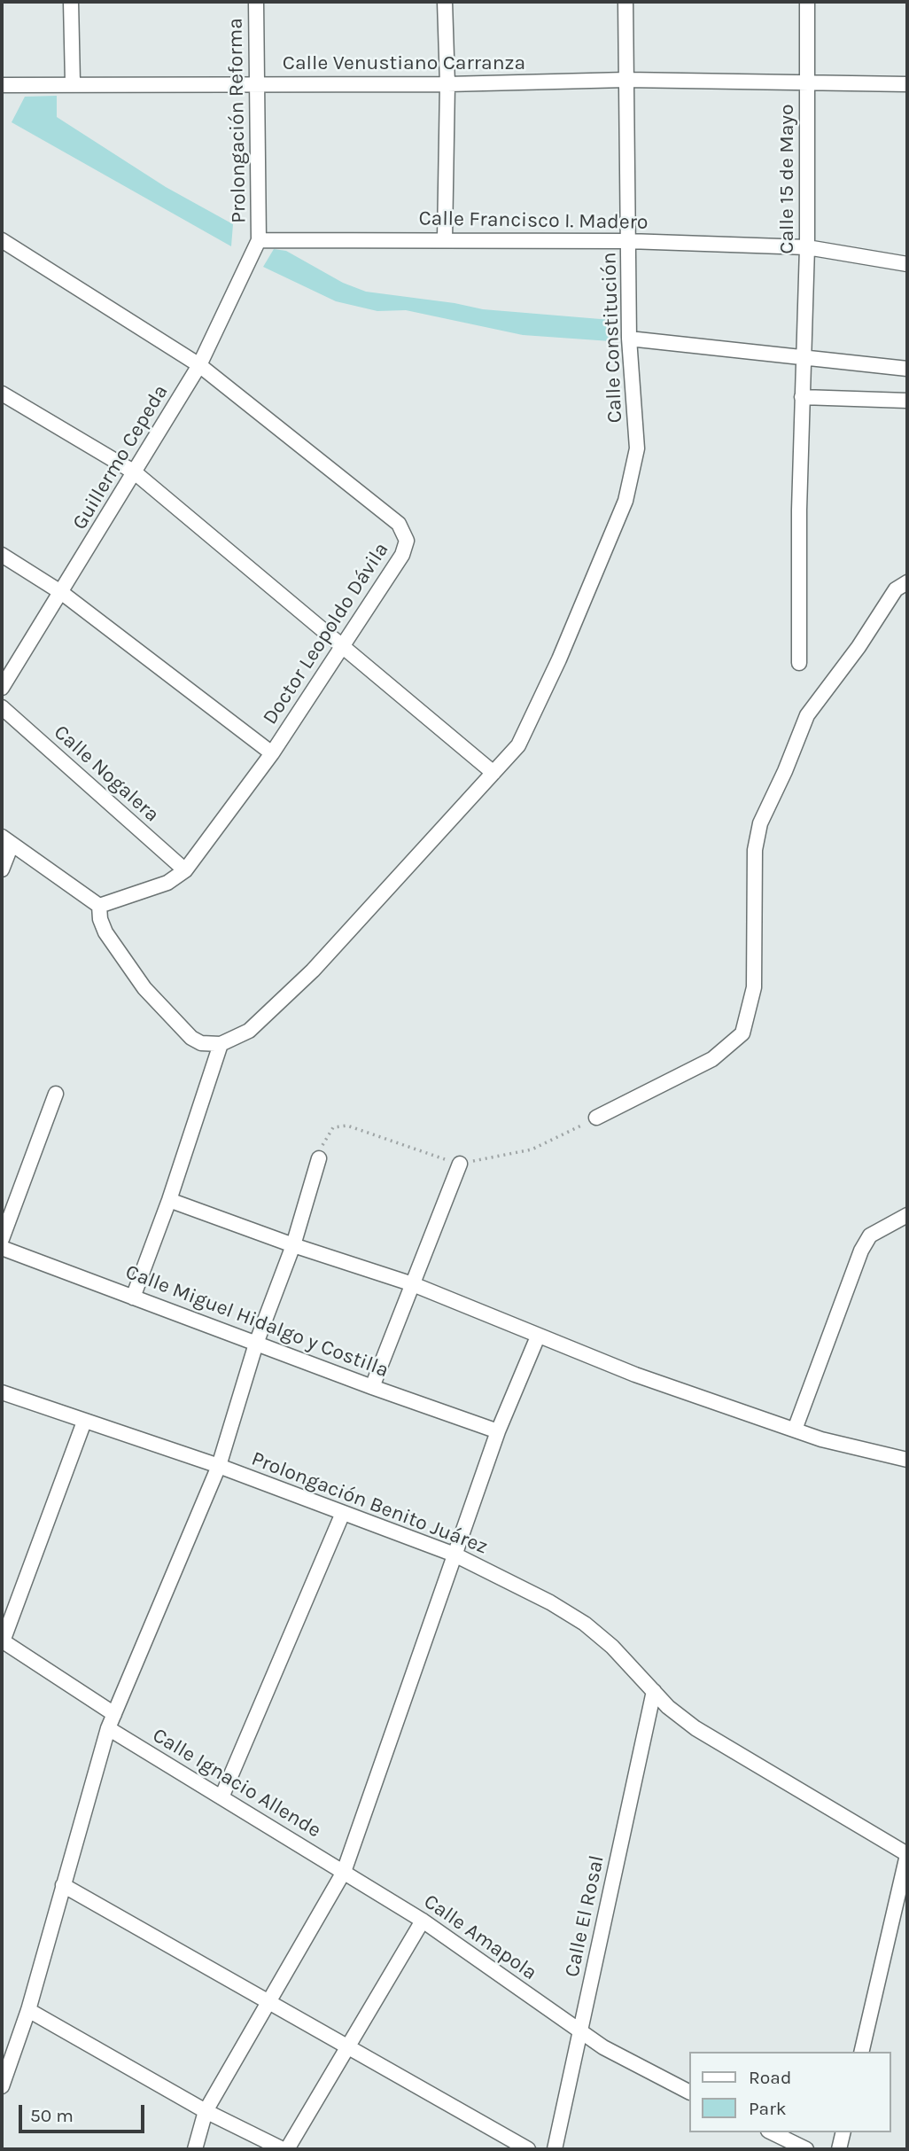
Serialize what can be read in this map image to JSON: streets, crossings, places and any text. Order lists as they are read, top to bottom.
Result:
{
  "streets": {
    "street": [
      "Calle Venustiano Carranza",
      "Prolongación Reforma",
      "Calle 15 de Mayo",
      "Calle Francisco I. Madero",
      "Calle Constitución",
      "Guillermo Cepeda",
      "Doctor Leopoldo Dávila",
      "Calle Nogalera",
      "Calle Miguel Hidalgo y Costilla",
      "Prolongación Benito Juárez",
      "Calle Ignacio Allende",
      "Calle El Rosal",
      "Calle Amapola"
    ]
  },
  "crossings": [
    ["Calle Venustiano Carranza", "Prolongación Reforma"],
    ["Calle Venustiano Carranza", "Calle 15 de Mayo"],
    ["Calle Venustiano Carranza", "Calle Constitución"],
    ["Prolongación Reforma", "Calle Francisco I. Madero"],
    ["Prolongación Reforma", "Guillermo Cepeda"],
    ["Calle 15 de Mayo", "Calle Francisco I. Madero"],
    ["Calle Francisco I. Madero", "Calle Constitución"],
    ["Calle Francisco I. Madero", "Guillermo Cepeda"],
    ["Guillermo Cepeda", "Doctor Leopoldo Dávila"],
    ["Doctor Leopoldo Dávila", "Calle Nogalera"],
    ["Prolongación Benito Juárez", "Calle El Rosal"],
    ["Calle Ignacio Allende", "Calle Amapola"],
    ["Calle El Rosal", "Calle Amapola"]
  ],
  "legend": ["Road", "Park"],
  "scale_bar": "50 m"
}
